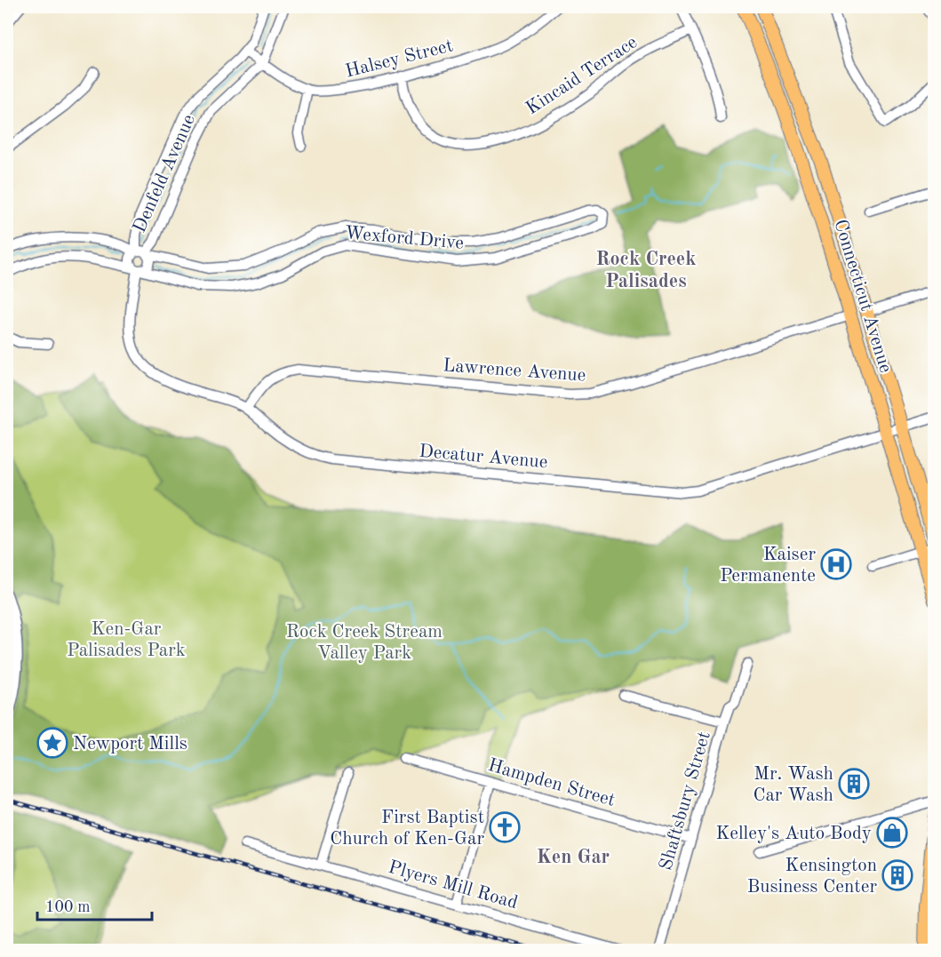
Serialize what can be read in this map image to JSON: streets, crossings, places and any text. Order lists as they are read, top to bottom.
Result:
{
  "streets": {
    "main road": ["Connecticut Avenue"],
    "street": [
      "Halsey Street",
      "Kincaid Terrace",
      "Denfeld Avenue",
      "Wexford Drive",
      "Lawrence Avenue",
      "Decatur Avenue",
      "Hampden Street",
      "Shaftsbury Street",
      "Plyers Mill Road"
    ]
  },
  "crossings": [
    ["Halsey Street", "Kincaid Terrace"],
    ["Halsey Street", "Denfeld Avenue"],
    ["Denfeld Avenue", "Wexford Drive"],
    ["Denfeld Avenue", "Decatur Avenue"],
    ["Wexford Drive", "Decatur Avenue"],
    ["Connecticut Avenue", "Lawrence Avenue"],
    ["Connecticut Avenue", "Decatur Avenue"],
    ["Lawrence Avenue", "Decatur Avenue"],
    ["Hampden Street", "Shaftsbury Street"]
  ],
  "districts": ["Rock Creek Palisades", "Ken Gar"],
  "parks": ["Ken-Gar Palisades Park", "Rock Creek Stream Valley Park"],
  "places": {
    "hospital": ["Kaiser Permanente"],
    "place": ["Newport Mills"],
    "building": ["Mr. Wash Car Wash", "Kensington Business Center"],
    "church": ["First Baptist Church of Ken-Gar"],
    "shop": ["Kelley's Auto Body"]
  },
  "scale_bar": "100 m"
}
